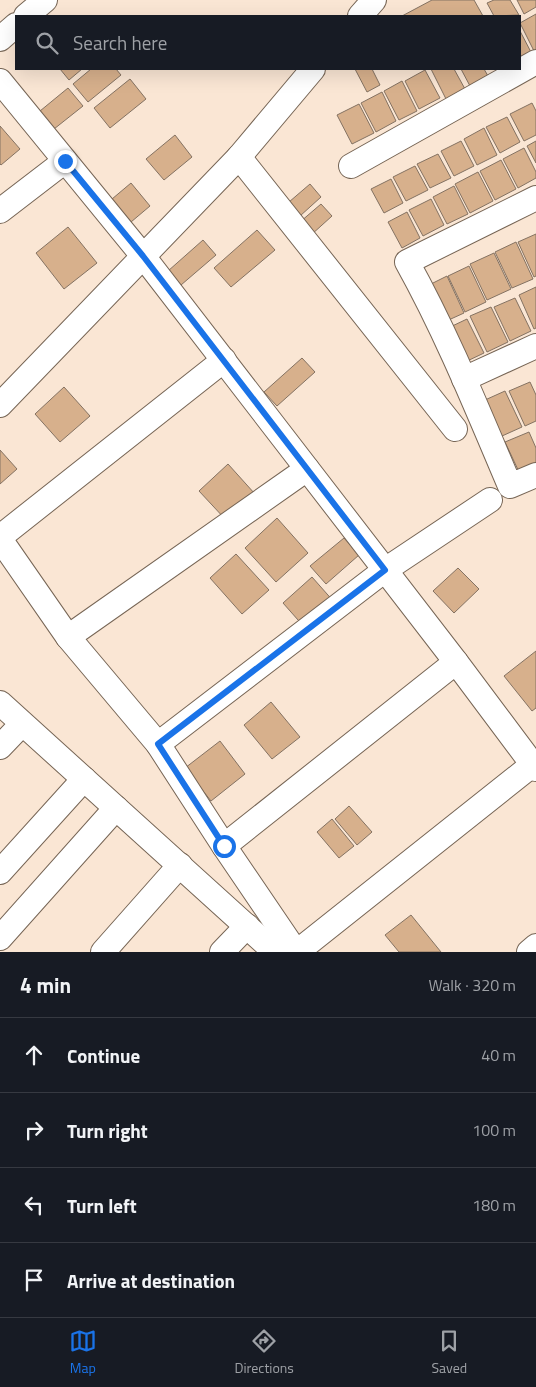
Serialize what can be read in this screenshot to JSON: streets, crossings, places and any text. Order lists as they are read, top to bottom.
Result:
{
  "page": {
    "search": "Search here",
    "heading": ["4 min", "Walk · 320 m"],
    "list": [
      ["Continue", "40 m"],
      ["Turn right", "100 m"],
      ["Turn left", "180 m"],
      "Arrive at destination"
    ],
    "nav": ["Map", "Directions", "Saved"]
  }
}
